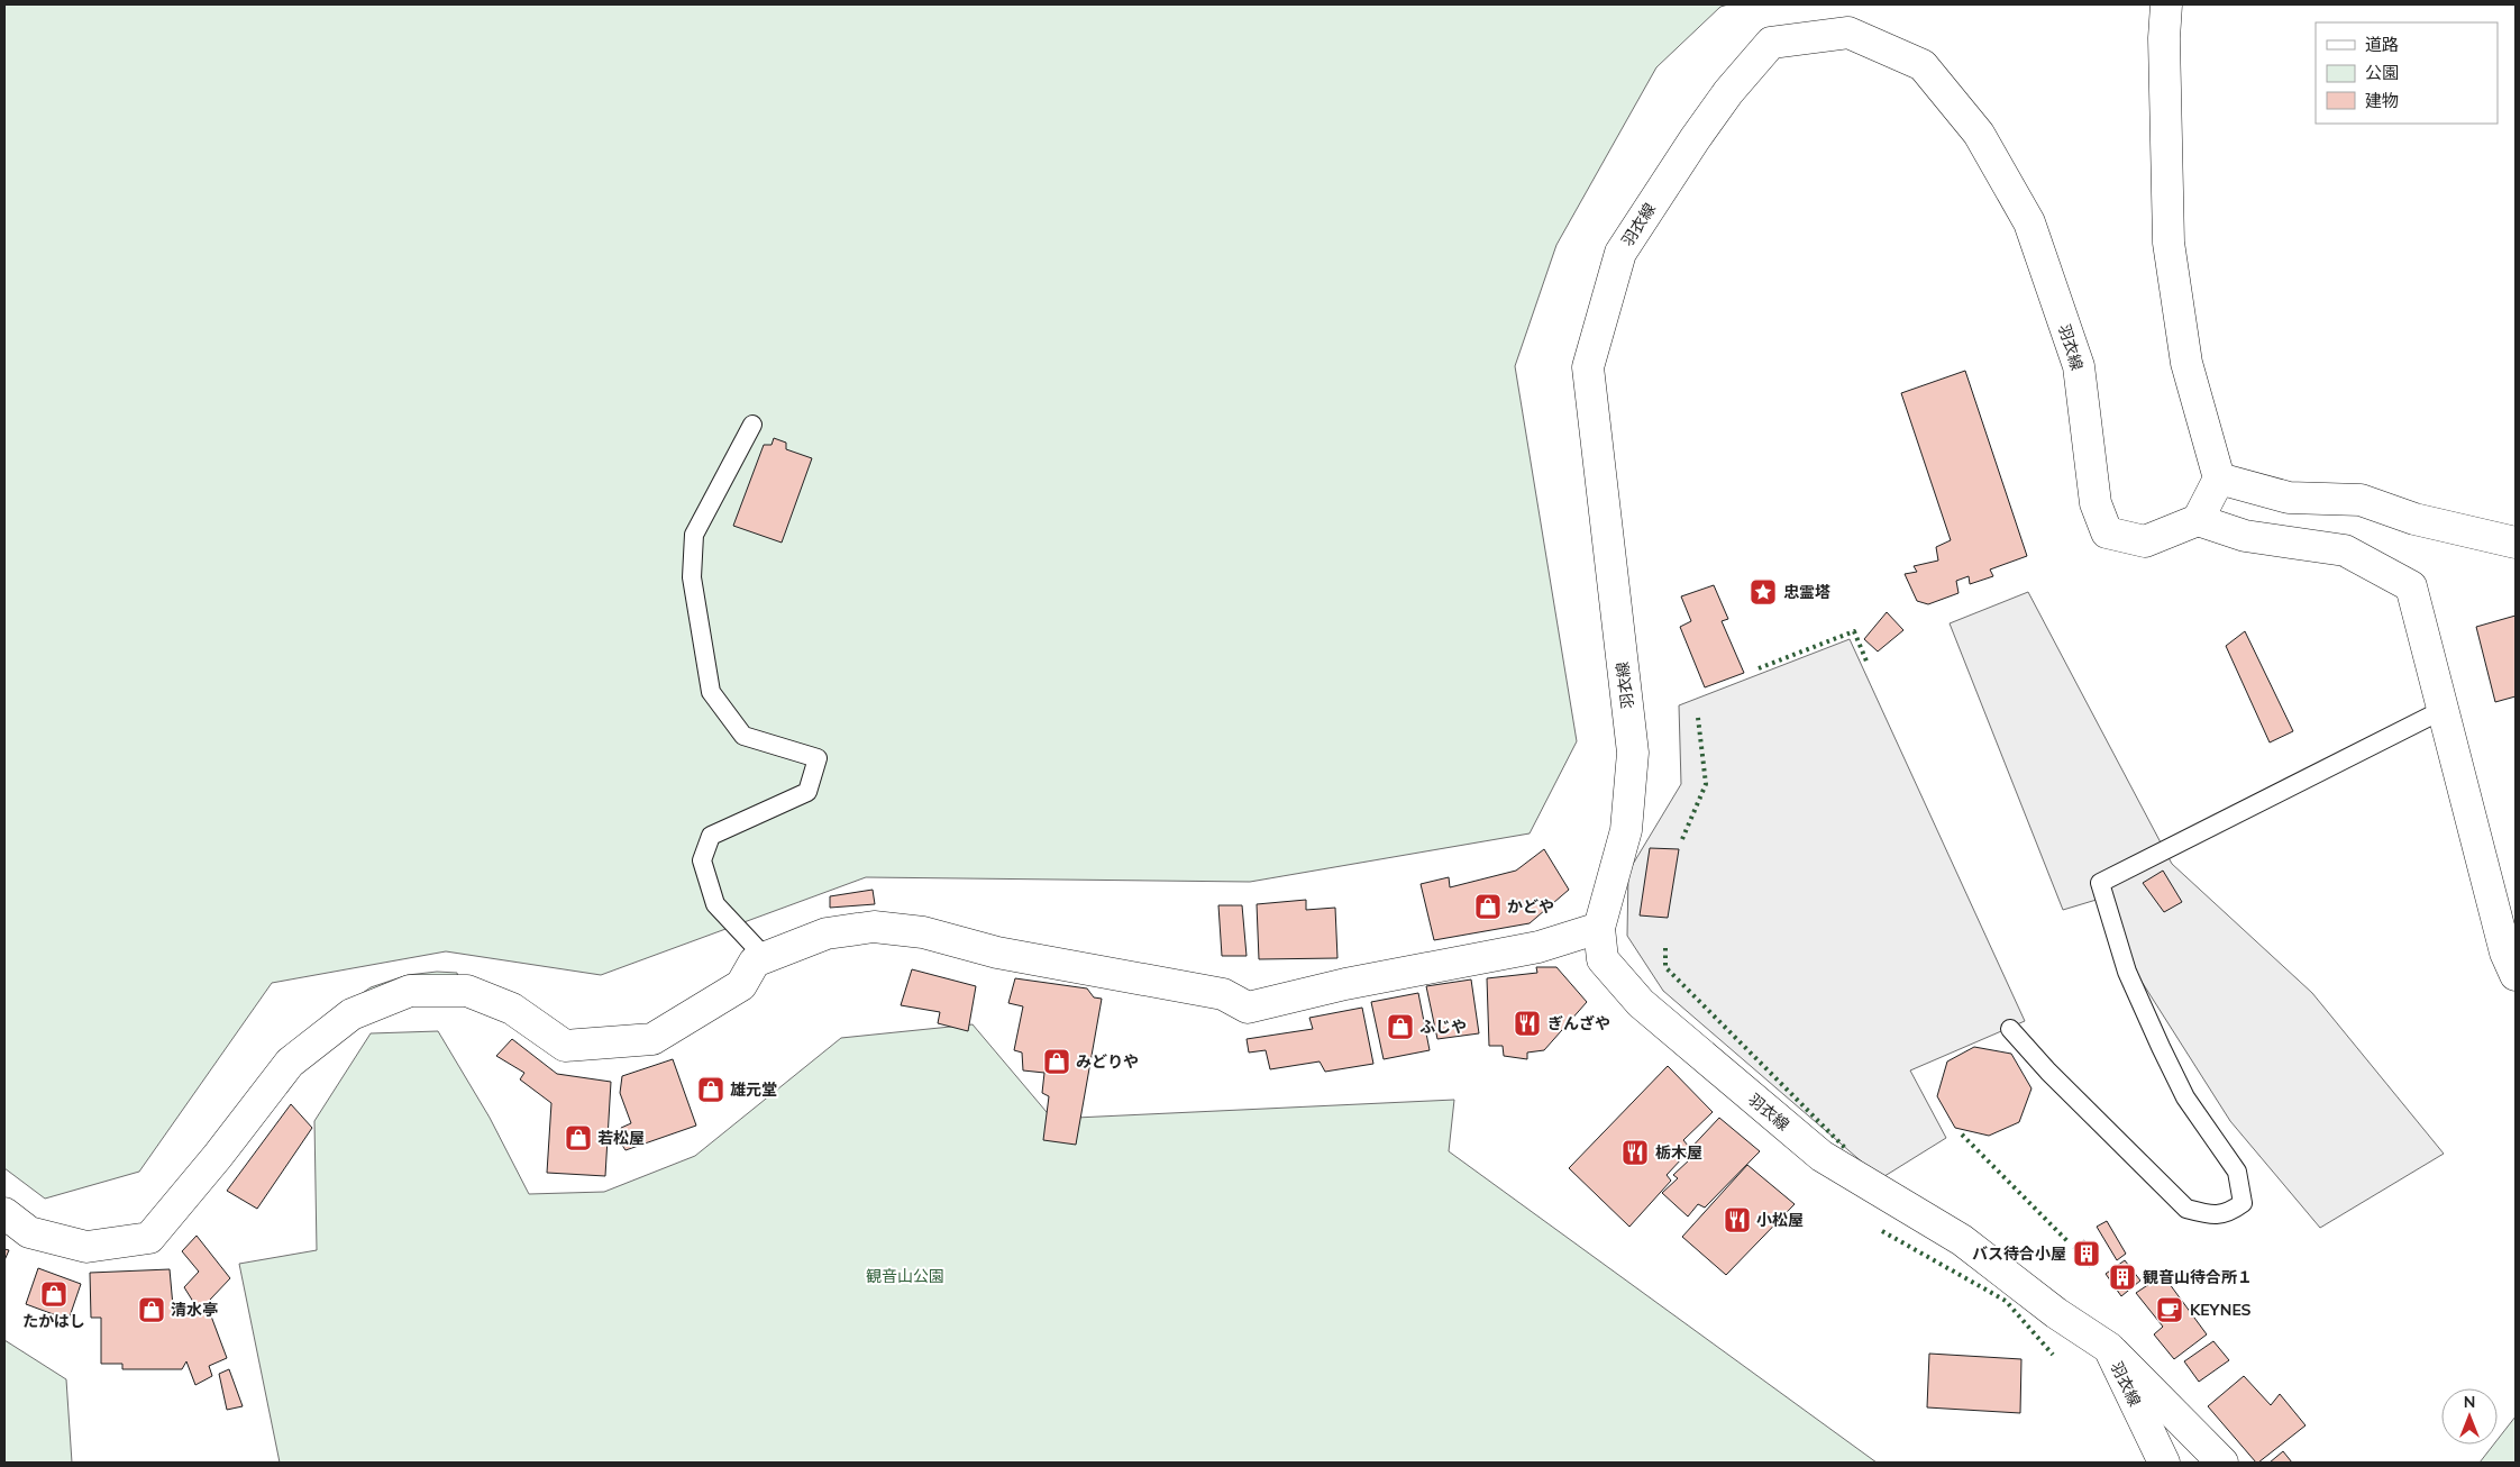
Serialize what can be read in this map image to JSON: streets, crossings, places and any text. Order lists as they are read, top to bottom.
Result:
{
  "streets": {
    "street": ["羽衣線"]
  },
  "parks": ["観音山公園"],
  "places": {
    "place": ["忠霊塔"],
    "shop": [
      "かどや",
      "ふじや",
      "みどりや",
      "雄元堂",
      "若松屋",
      "たかはし",
      "清水亭"
    ],
    "restaurant": ["ぎんざや", "栃木屋", "小松屋"],
    "building": ["バス待合小屋", "観音山待合所１"],
    "cafe": ["KEYNES"]
  },
  "legend": ["道路", "公園", "建物"],
  "north": "top"
}
